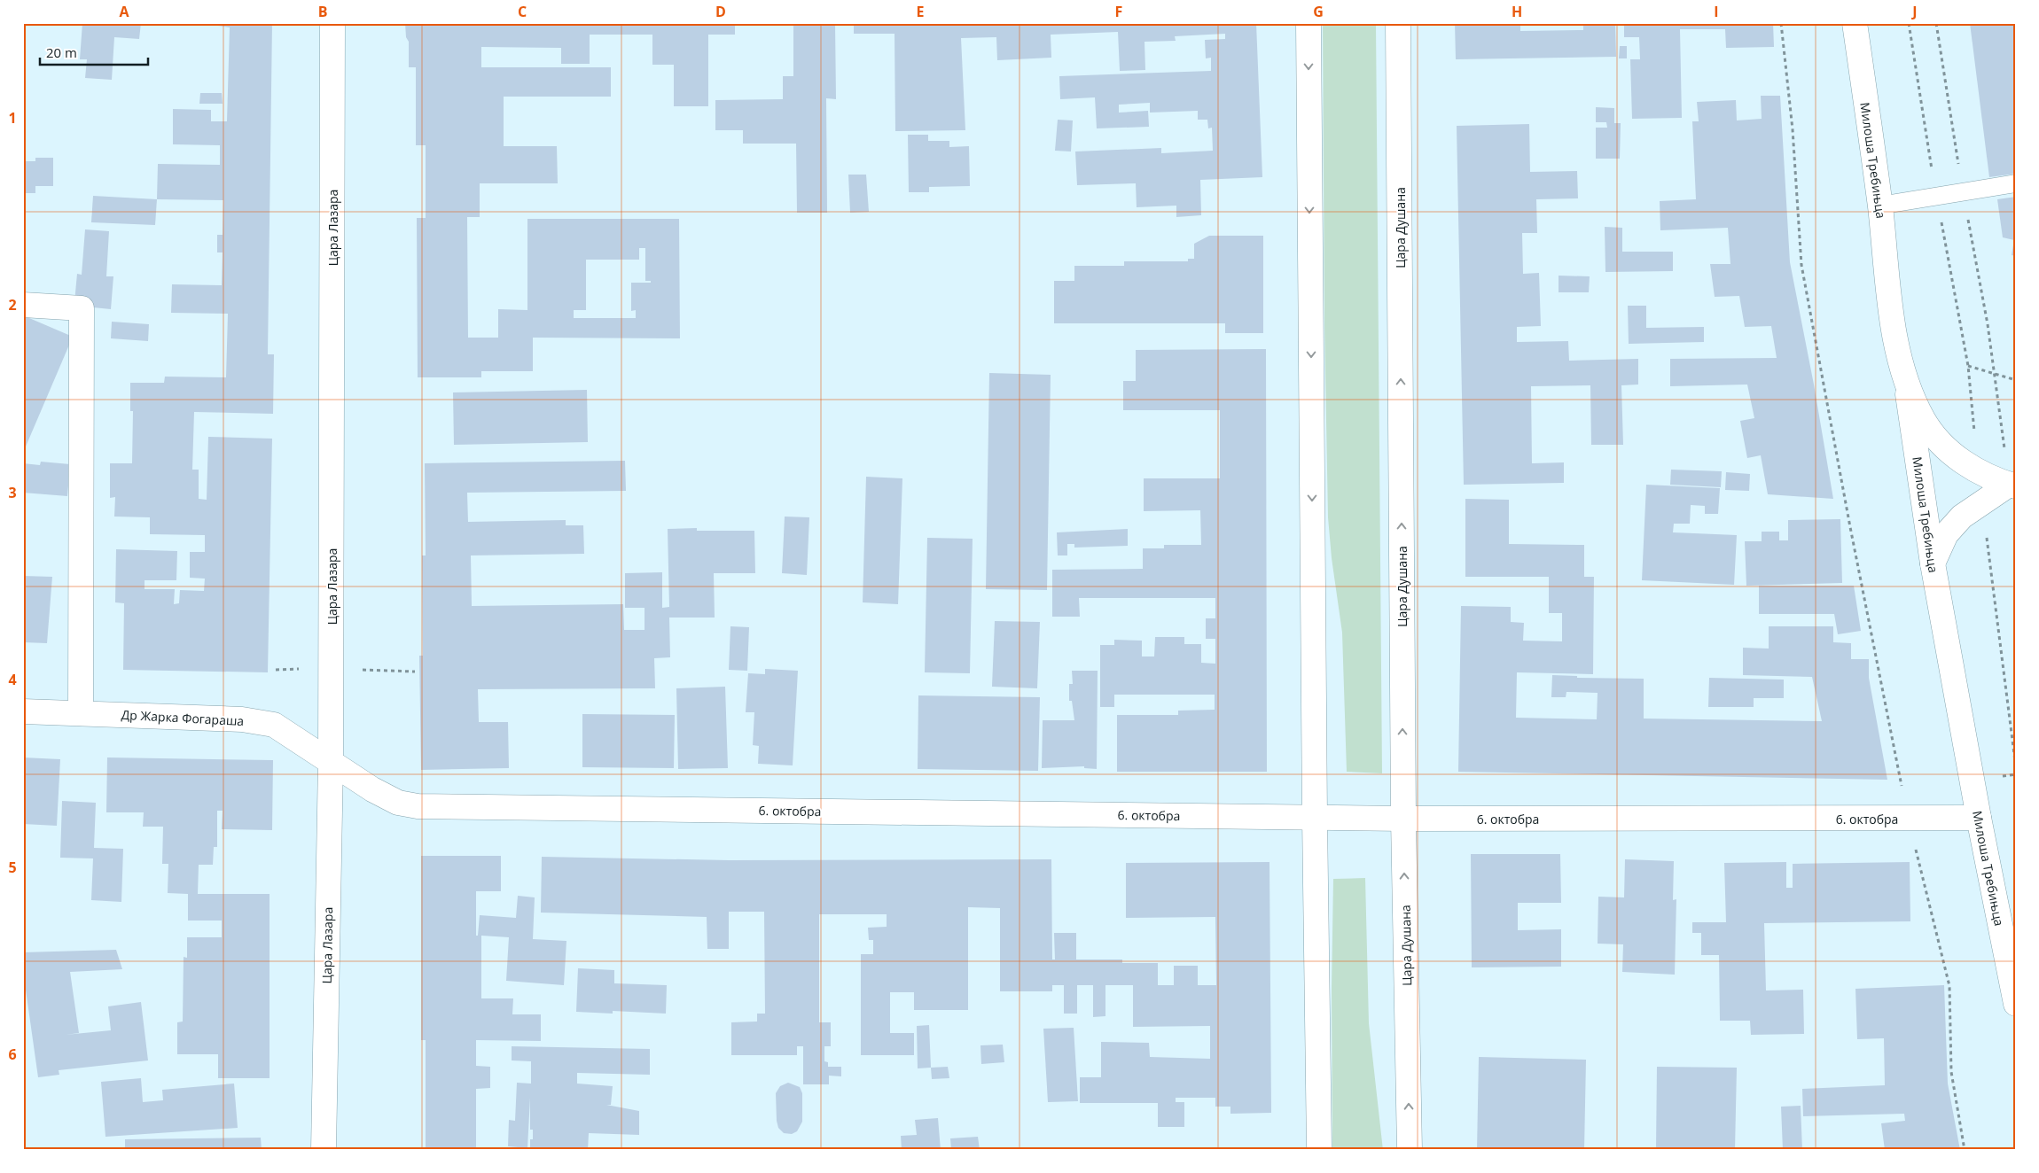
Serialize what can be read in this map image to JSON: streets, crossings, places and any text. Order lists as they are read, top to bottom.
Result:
{
  "streets": {
    "street": [
      "Милоша Требињца",
      "Цара Лазара",
      "Цара Душана",
      "Др Жарка Фогараша",
      "6. октобра"
    ]
  },
  "crossings": [
    ["Милоша Требињца", "6. октобра"],
    ["Цара Лазара", "Др Жарка Фогараша"],
    ["Цара Лазара", "6. октобра"],
    ["Цара Душана", "6. октобра"],
    ["Др Жарка Фогараша", "6. октобра"]
  ],
  "scale_bar": "20 m",
  "grid": {
    "columns": [
      "A",
      "B",
      "C",
      "D",
      "E",
      "F",
      "G",
      "H",
      "I",
      "J"
    ],
    "rows": [
      "1",
      "2",
      "3",
      "4",
      "5",
      "6"
    ]
  }
}
